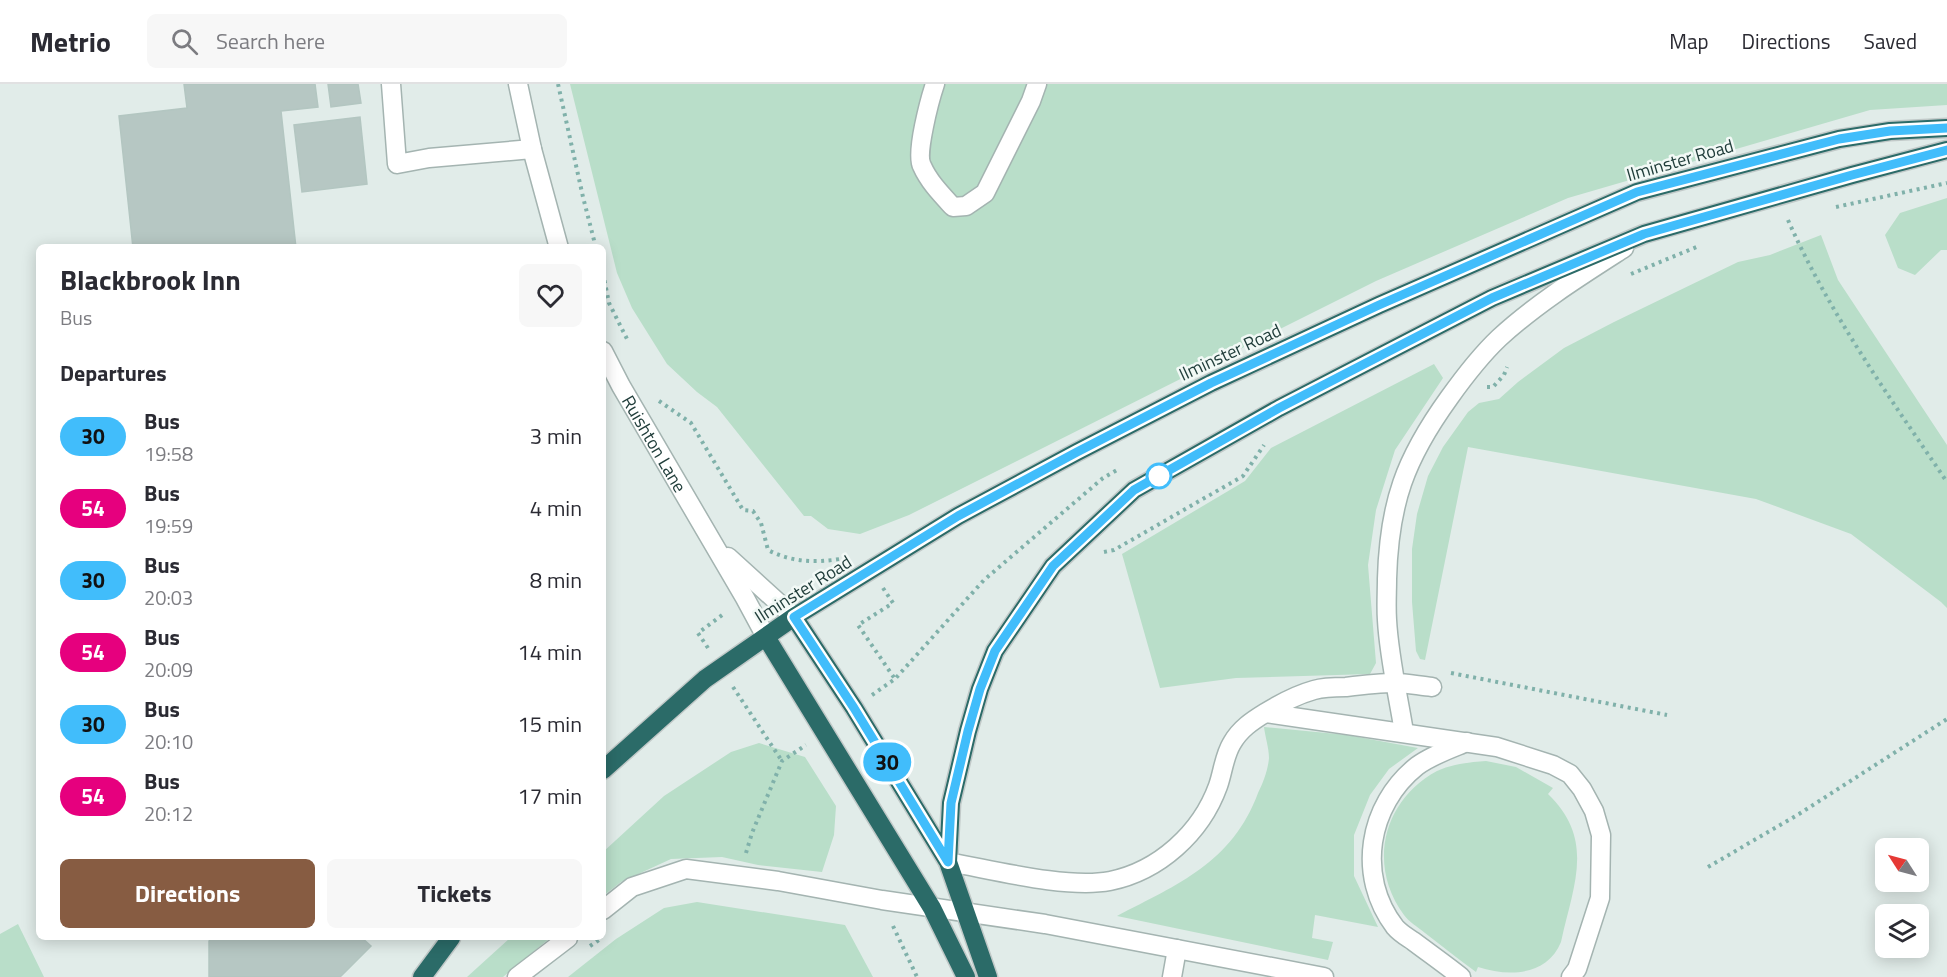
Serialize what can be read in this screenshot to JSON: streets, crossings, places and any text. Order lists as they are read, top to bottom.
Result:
{
  "streets": {
    "highway": ["Ilminster Road"],
    "street": ["Ruishton Lane"]
  },
  "crossings": [
    ["Ilminster Road", "Ruishton Lane"]
  ],
  "lines": ["bus line 30"],
  "north": "top left",
  "page": {
    "header": "Metrio",
    "search": "Search here",
    "nav": ["Map", "Directions", "Saved"],
    "on_map": "30",
    "heading": [
      ["Blackbrook Inn", "Bus"],
      "Departures"
    ],
    "list": [
      {
        "mark": "30",
        "name": "Bus",
        "note": "19:58",
        "value": "3 min"
      },
      {
        "mark": "54",
        "name": "Bus",
        "note": "19:59",
        "value": "4 min"
      },
      {
        "mark": "30",
        "name": "Bus",
        "note": "20:03",
        "value": "8 min"
      },
      {
        "mark": "54",
        "name": "Bus",
        "note": "20:09",
        "value": "14 min"
      },
      {
        "mark": "30",
        "name": "Bus",
        "note": "20:10",
        "value": "15 min"
      },
      {
        "mark": "54",
        "name": "Bus",
        "note": "20:12",
        "value": "17 min"
      }
    ],
    "buttons": ["Directions", "Tickets"]
  }
}
